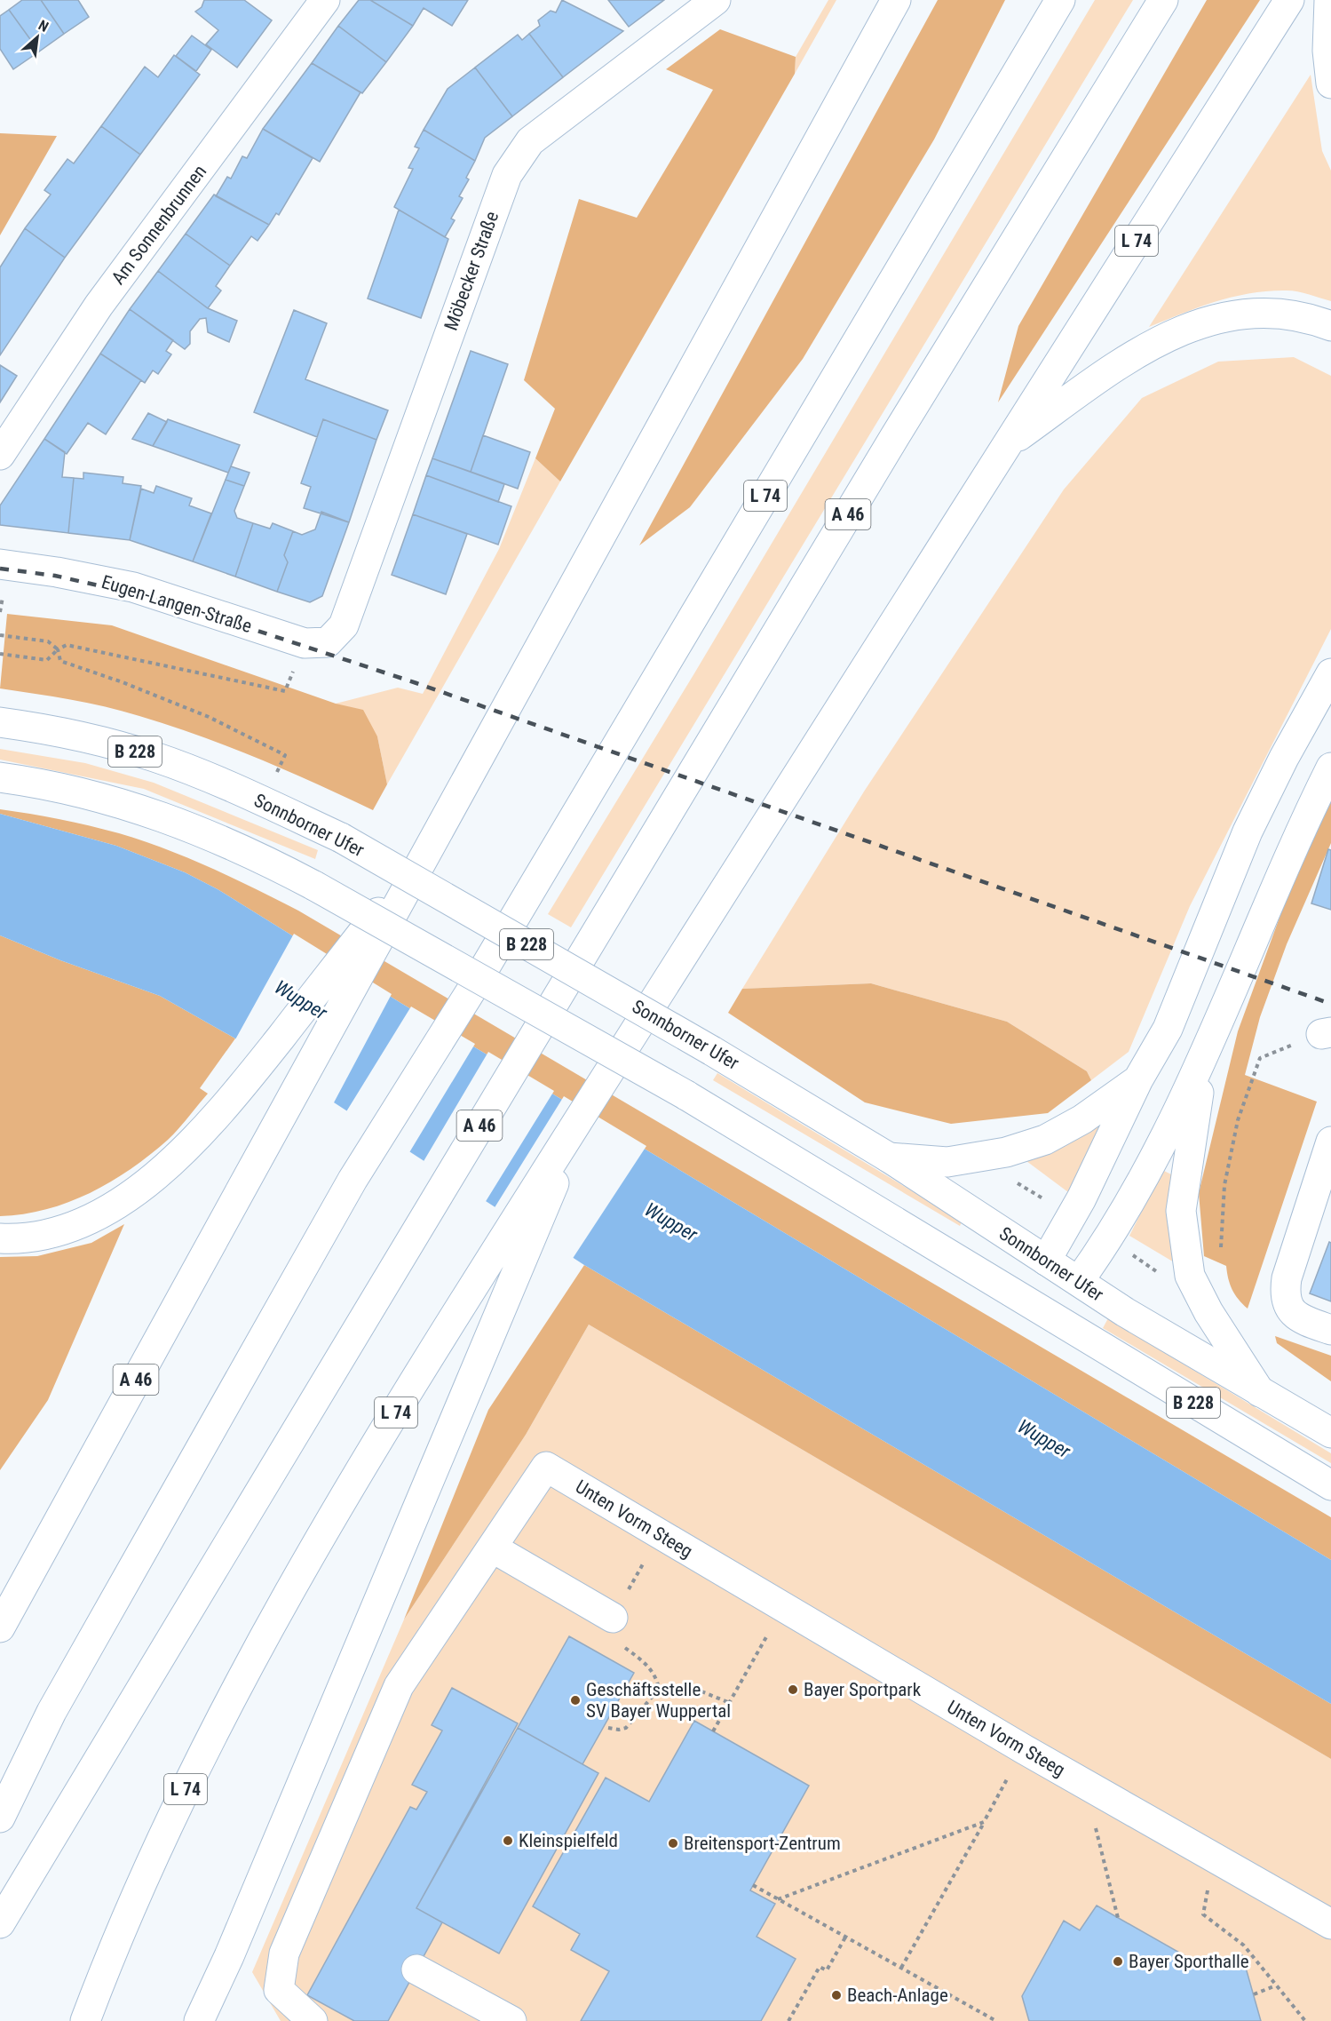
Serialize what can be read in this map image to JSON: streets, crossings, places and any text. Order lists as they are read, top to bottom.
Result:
{
  "streets": {
    "main road": [
      "Am Sonnenbrunnen",
      "L 74",
      "Möbecker Straße",
      "A 46",
      "Eugen-Langen-Straße",
      "B 228",
      "Sonnborner Ufer",
      "Unten Vorm Steeg"
    ]
  },
  "crossings": [
    ["Möbecker Straße", "Eugen-Langen-Straße"]
  ],
  "water": ["Wupper"],
  "places": [
    "Bayer Sportpark",
    "Geschäftsstelle SV Bayer Wuppertal",
    "Kleinspielfeld",
    "Breitensport-Zentrum",
    "Bayer Sporthalle",
    "Beach-Anlage"
  ],
  "north": "top right"
}
